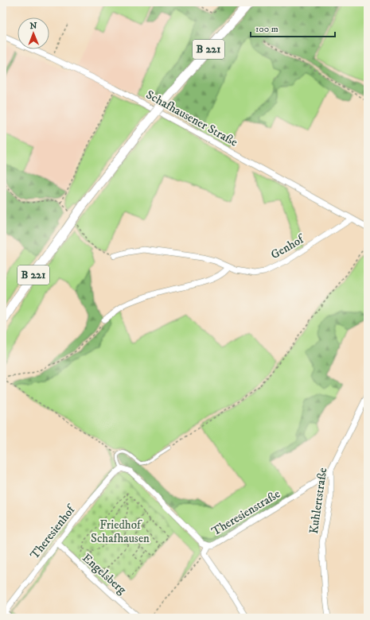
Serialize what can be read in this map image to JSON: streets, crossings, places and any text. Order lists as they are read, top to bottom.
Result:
{
  "streets": {
    "main road": ["B 221"],
    "street": [
      "Schafhausener Straße",
      "Genhof",
      "Kuhlertstraße",
      "Theresienstraße",
      "Theresienhof",
      "Engelsberg"
    ]
  },
  "crossings": [
    ["Schafhausener Straße", "Genhof"],
    ["Kuhlertstraße", "Theresienstraße"],
    ["Theresienhof", "Engelsberg"]
  ],
  "parks": ["Friedhof Schafhausen"],
  "scale_bar": "100 m",
  "north": "top"
}
